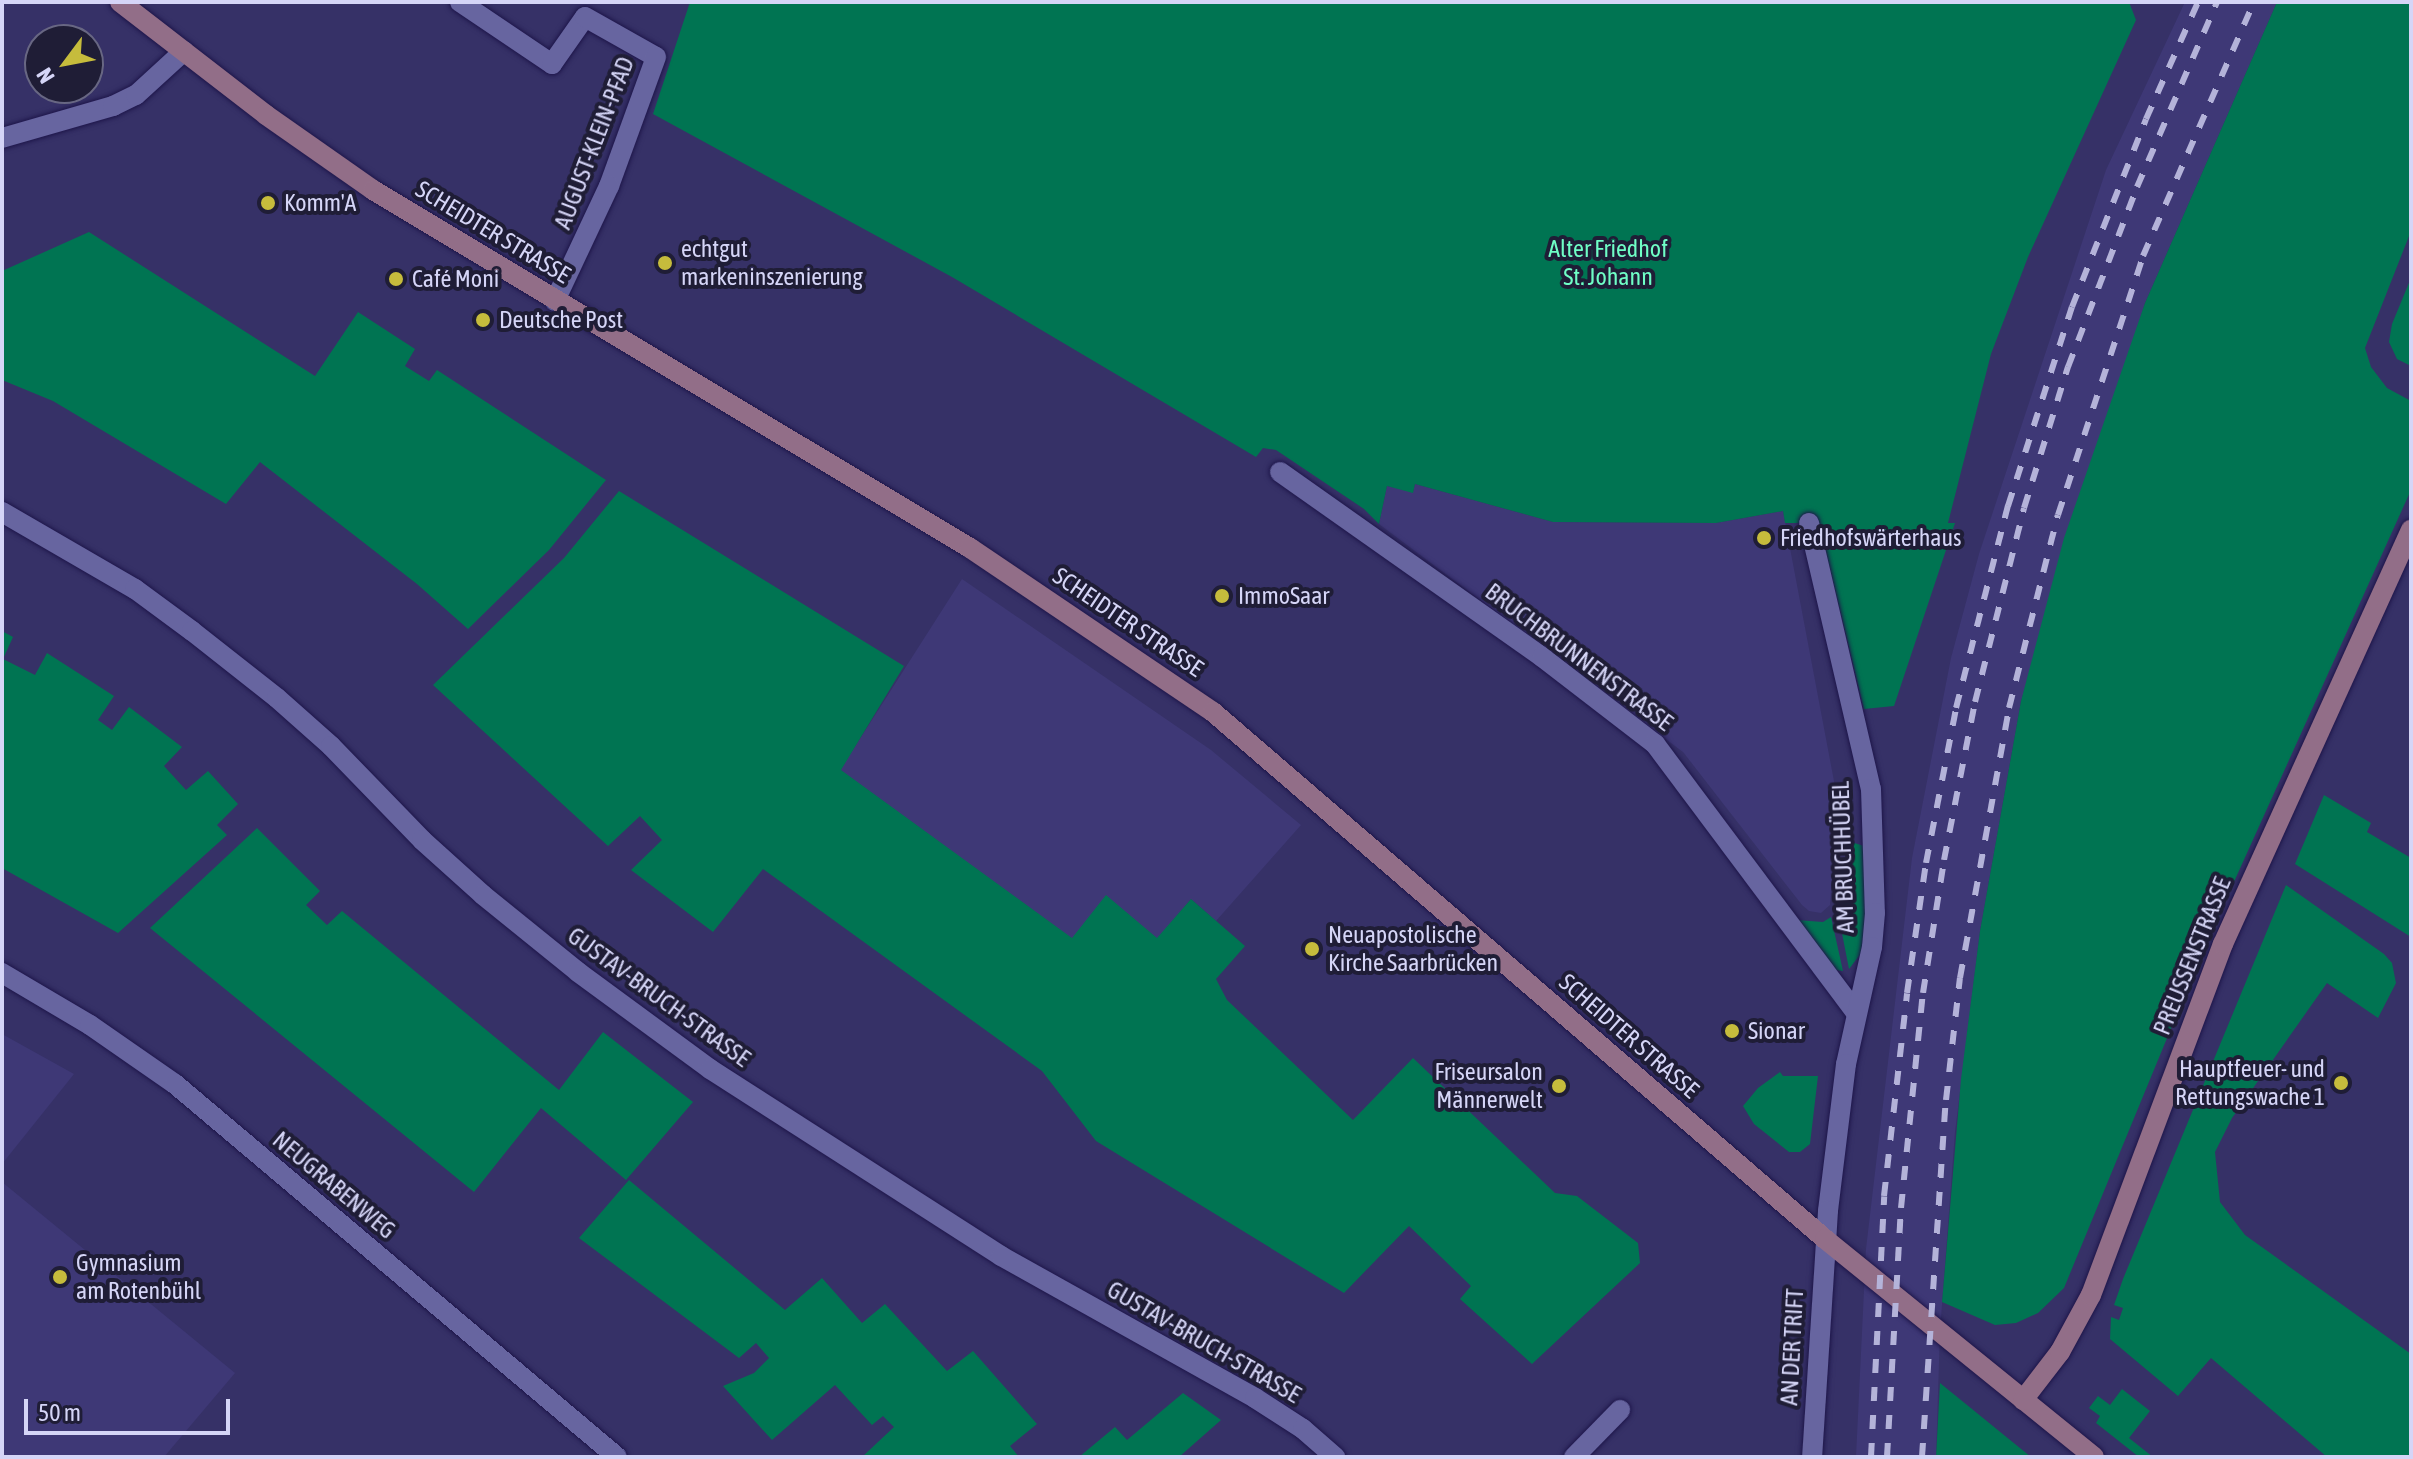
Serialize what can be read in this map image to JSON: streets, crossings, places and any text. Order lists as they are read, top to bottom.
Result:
{
  "streets": {
    "main road": ["SCHEIDTER STRASSE", "PREUSSENSTRASSE"],
    "street": [
      "AUGUST-KLEIN-PFAD",
      "BRUCHBRUNNENSTRASSE",
      "AM BRUCHHÜBEL",
      "GUSTAV-BRUCH-STRASSE",
      "NEUGRABENWEG",
      "AN DER TRIFT"
    ]
  },
  "crossings": [
    ["AUGUST-KLEIN-PFAD", "SCHEIDTER STRASSE"],
    ["SCHEIDTER STRASSE", "AM BRUCHHÜBEL"],
    ["SCHEIDTER STRASSE", "PREUSSENSTRASSE"],
    ["SCHEIDTER STRASSE", "AN DER TRIFT"],
    ["BRUCHBRUNNENSTRASSE", "AM BRUCHHÜBEL"],
    ["AM BRUCHHÜBEL", "AN DER TRIFT"]
  ],
  "parks": ["Alter Friedhof St. Johann"],
  "places": [
    "Komm'A",
    "echtgut markeninszenierung",
    "Café Moni",
    "Deutsche Post",
    "Friedhofswärterhaus",
    "ImmoSaar",
    "Neuapostolische Kirche Saarbrücken",
    "Sionar",
    "Hauptfeuer- und Rettungswache 1",
    "Friseursalon Männerwelt",
    "Gymnasium am Rotenbühl"
  ],
  "scale_bar": "50 m",
  "north": "bottom left"
}
